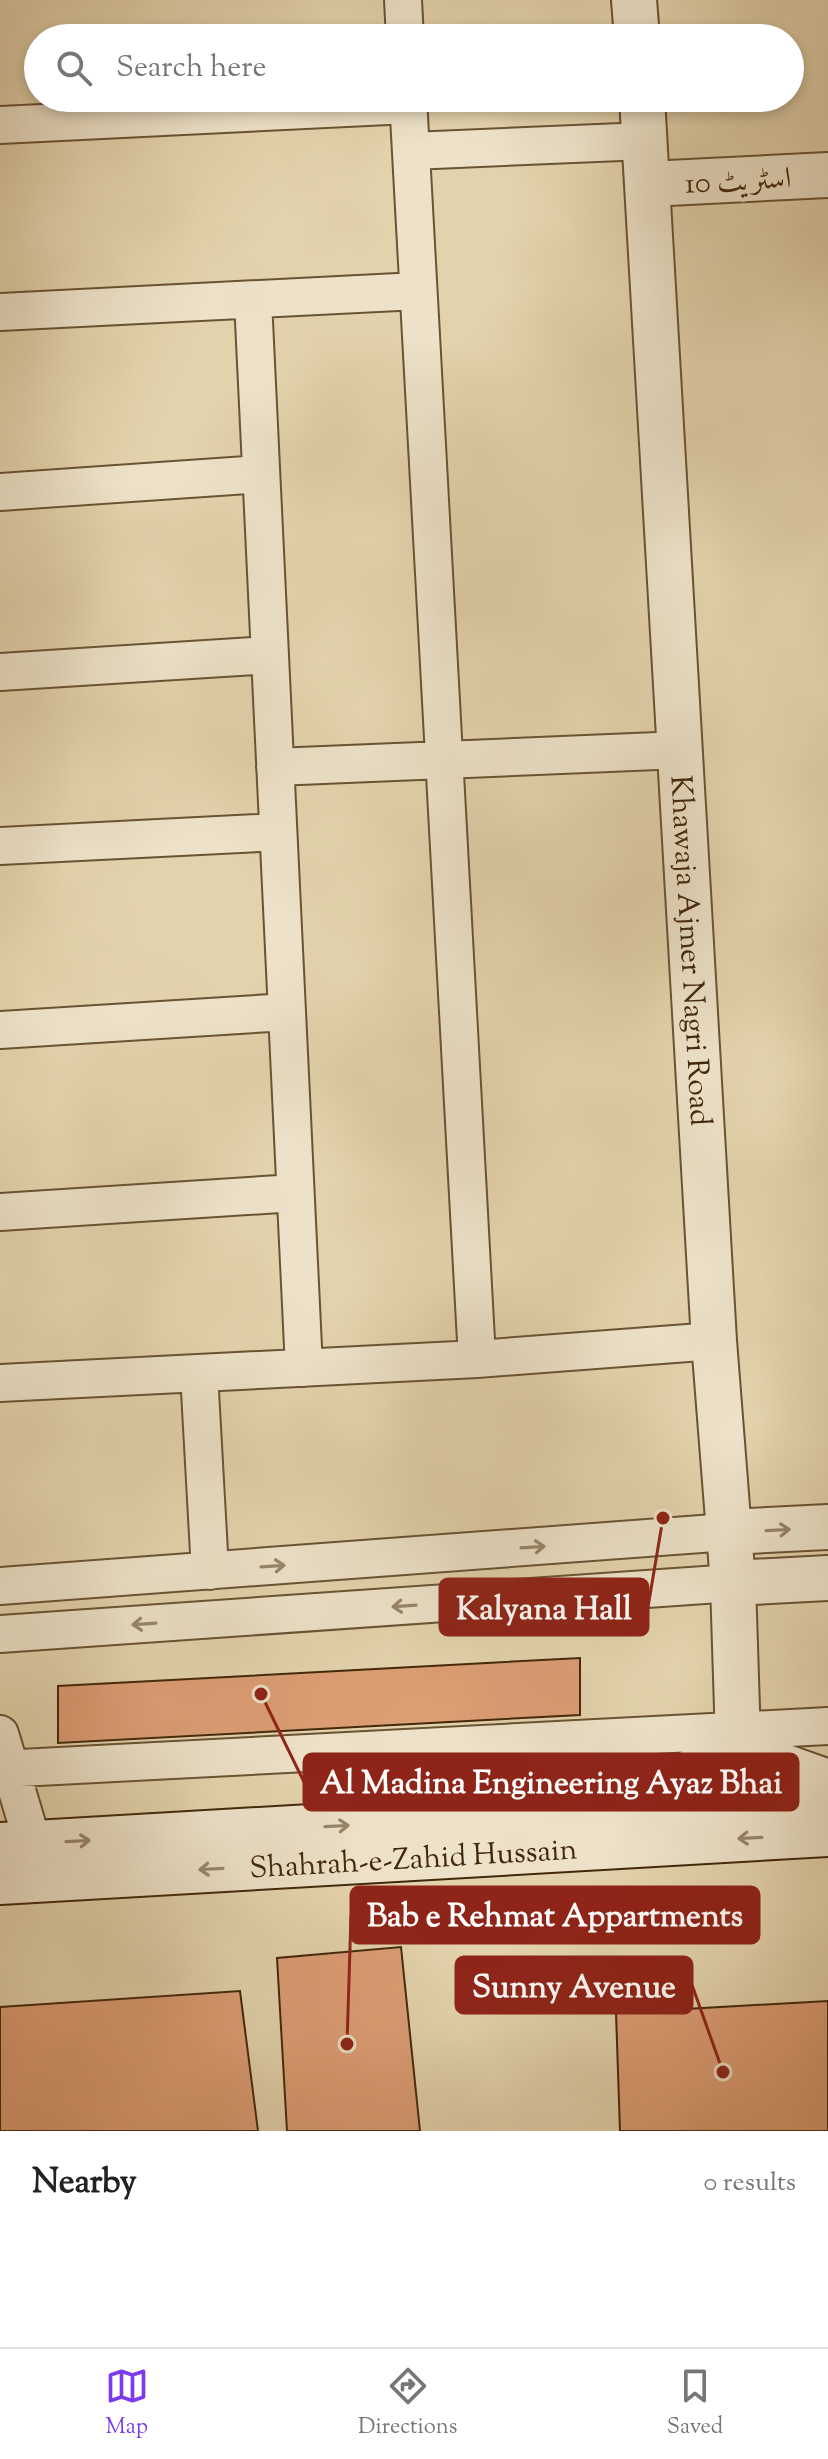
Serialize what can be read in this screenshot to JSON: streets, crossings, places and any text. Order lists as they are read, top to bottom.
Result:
{
  "streets": {
    "street": ["اسٹریٹ 10", "Khawaja Ajmer Nagri Road", "Shahrah-e-Zahid Hussain"]
  },
  "crossings": [
    ["اسٹریٹ 10", "Khawaja Ajmer Nagri Road"],
    ["Khawaja Ajmer Nagri Road", "Shahrah-e-Zahid Hussain"]
  ],
  "places": [
    "Kalyana Hall",
    "Al Madina Engineering Ayaz Bhai",
    "Bab e Rehmat Appartments",
    "Sunny Avenue"
  ],
  "page": {
    "search": "Search here",
    "heading": ["Nearby", "0 results"],
    "nav": ["Map", "Directions", "Saved"]
  }
}
